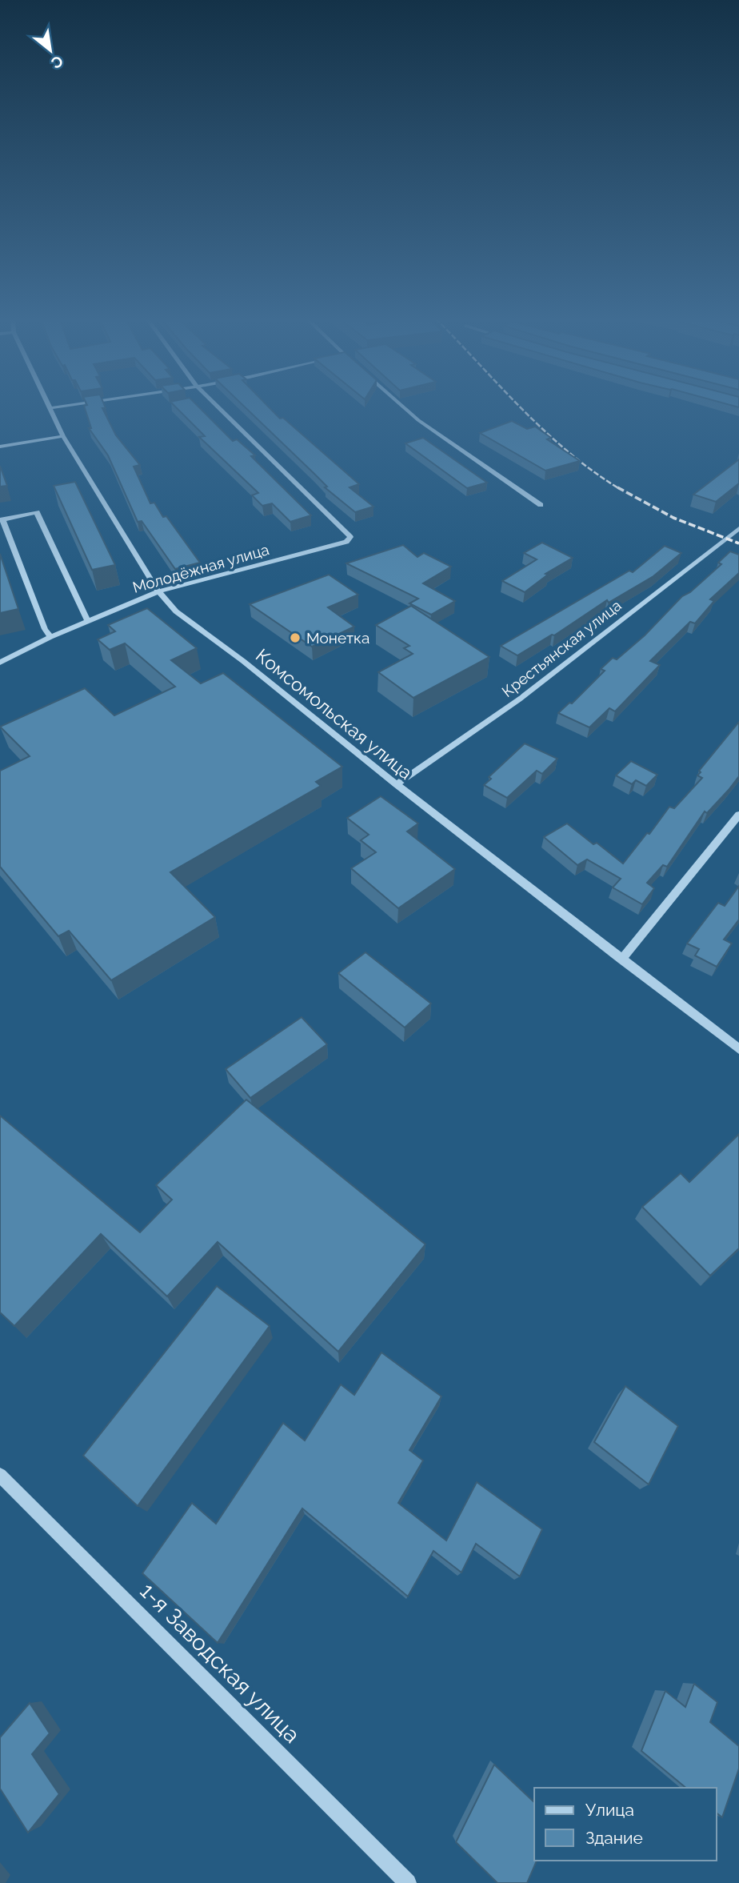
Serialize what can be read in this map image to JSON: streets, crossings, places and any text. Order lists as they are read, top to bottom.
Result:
{
  "streets": {
    "street": [
      "Молодёжная улица",
      "Крестьянская улица",
      "Комсомольская улица",
      "1-я Заводская улица"
    ]
  },
  "crossings": [
    ["Молодёжная улица", "Комсомольская улица"],
    ["Крестьянская улица", "Комсомольская улица"]
  ],
  "places": ["Монетка"],
  "legend": ["Улица", "Здание"],
  "north": "bottom right"
}
